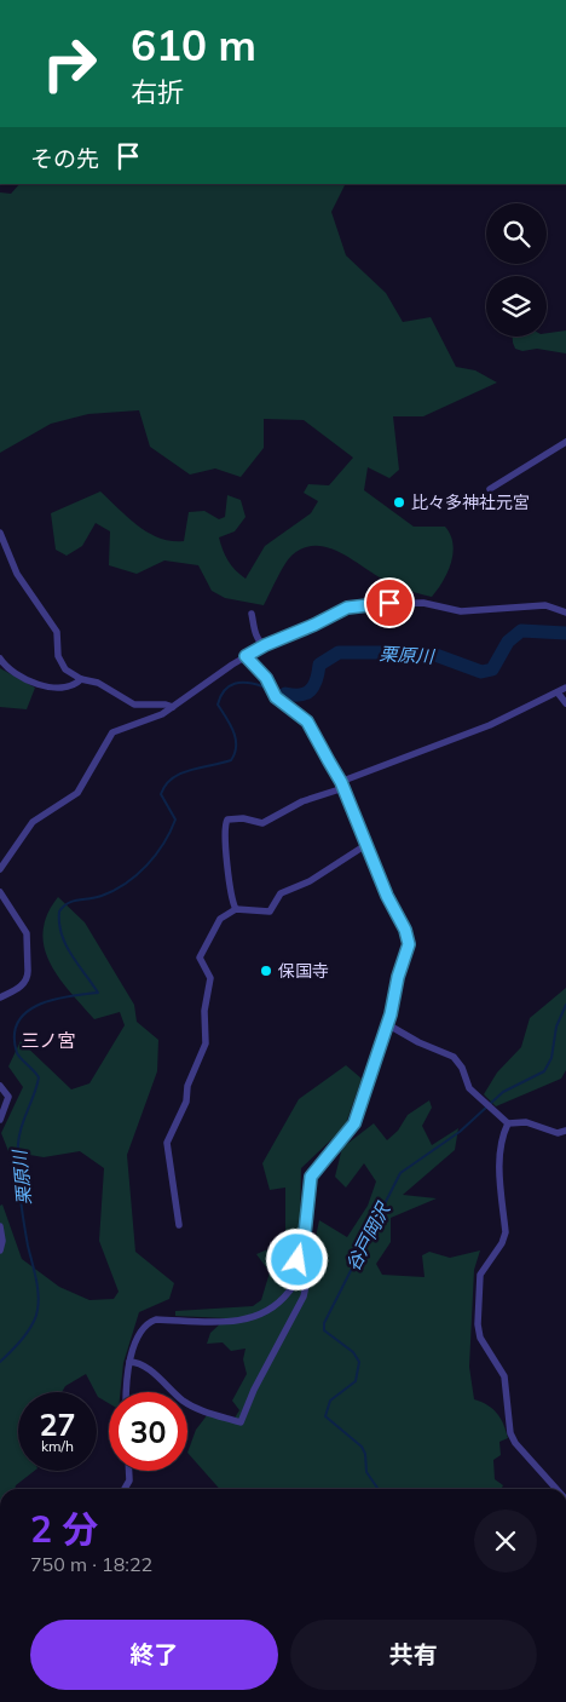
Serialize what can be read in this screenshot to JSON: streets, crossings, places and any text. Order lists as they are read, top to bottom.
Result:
{
  "districts": ["三ノ宮"],
  "water": ["栗原川", "谷戸岡沢"],
  "places": ["比々多神社元宮", "保国寺"],
  "page": {
    "turn": ["610 m", "右折"],
    "then": "その先",
    "speed": "27 km/h",
    "limit": "30",
    "heading": ["2 分", "750 m · 18:22"],
    "buttons": ["終了", "共有"]
  }
}
